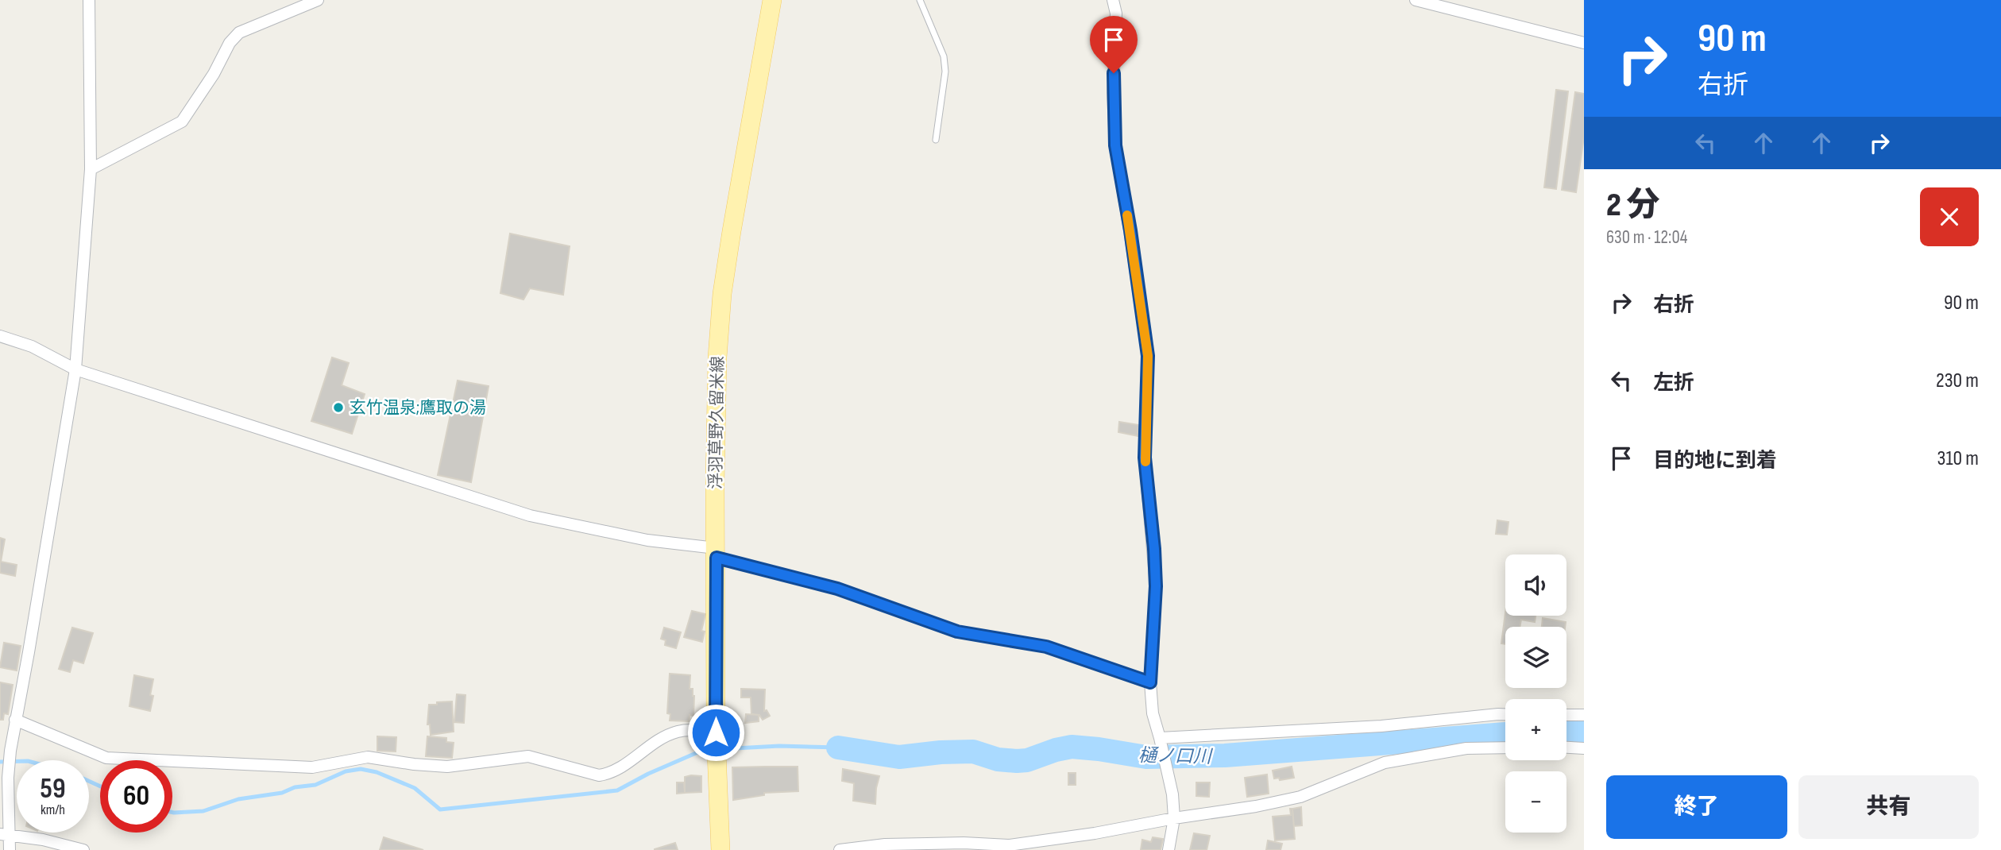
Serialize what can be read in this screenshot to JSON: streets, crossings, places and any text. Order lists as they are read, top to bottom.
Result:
{
  "streets": {
    "main road": ["浮羽草野久留米線"]
  },
  "water": ["樋ノ口川"],
  "places": ["玄竹温泉;鷹取の湯"],
  "page": {
    "turn": ["90 m", "右折"],
    "heading": ["2 分", "630 m · 12:04"],
    "list": [
      {
        "name": "右折",
        "value": "90 m"
      },
      {
        "name": "左折",
        "value": "230 m"
      },
      {
        "name": "目的地に到着",
        "value": "310 m"
      }
    ],
    "map_buttons": ["+", "−"],
    "speed": "59 km/h",
    "limit": "60",
    "buttons": ["終了", "共有"]
  }
}
